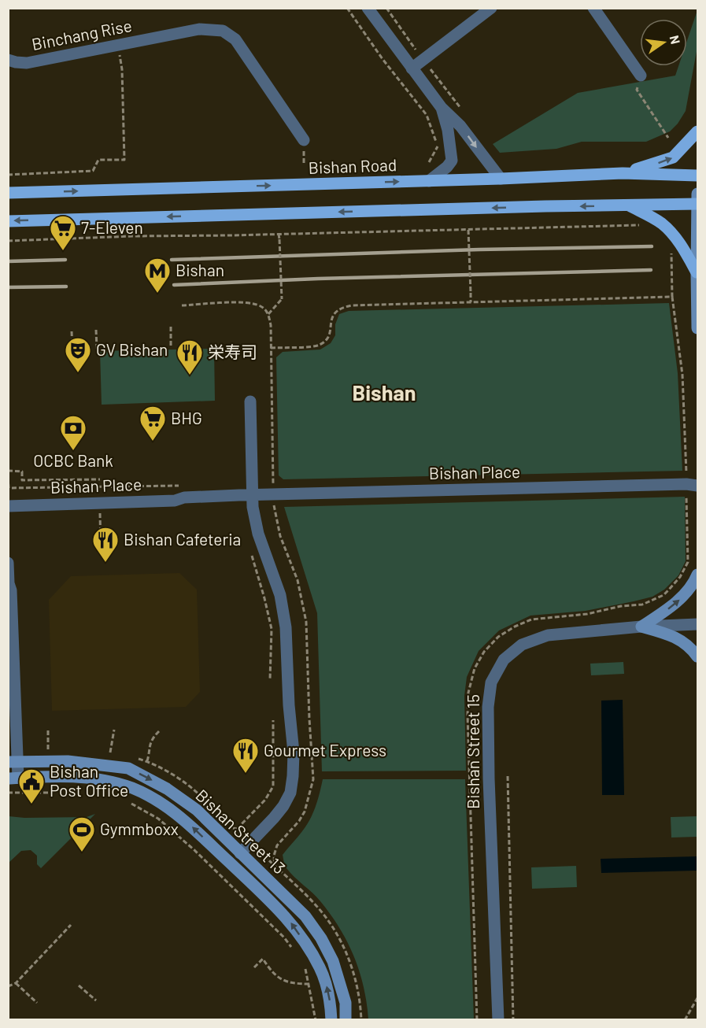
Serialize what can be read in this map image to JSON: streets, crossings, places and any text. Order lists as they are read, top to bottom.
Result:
{
  "streets": {
    "main road": ["Bishan Road"],
    "street": [
      "Binchang Rise",
      "Bishan Place",
      "Bishan Street 15",
      "Bishan Street 13"
    ]
  },
  "districts": ["Bishan"],
  "places": {
    "supermarket": ["7-Eleven", "BHG"],
    "metro station": ["Bishan"],
    "theatre": ["GV Bishan"],
    "restaurant": ["栄寿司", "Bishan Cafeteria", "Gourmet Express"],
    "bank": ["OCBC Bank"],
    "public building": ["Bishan Post Office"],
    "sports": ["Gymmboxx"]
  },
  "north": "right"
}
